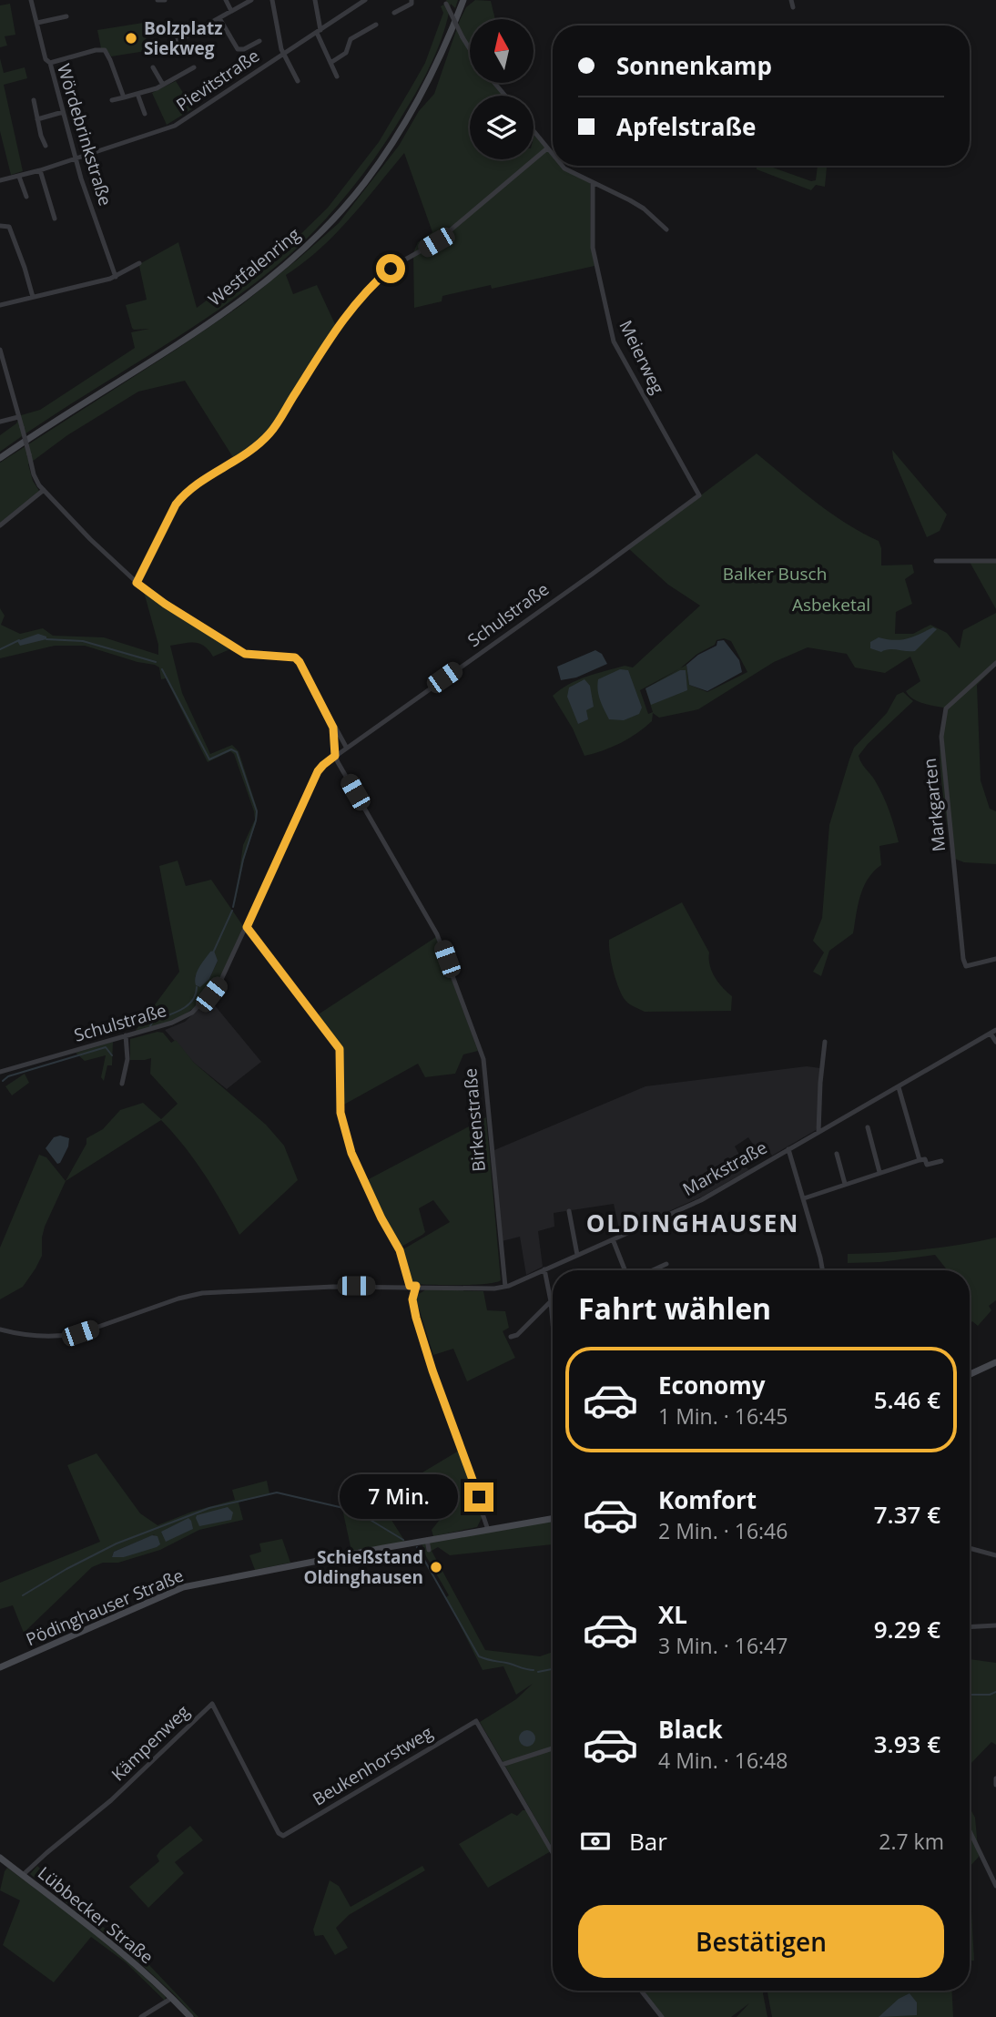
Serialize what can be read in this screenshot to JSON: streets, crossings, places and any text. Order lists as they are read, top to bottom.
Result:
{
  "streets": {
    "main road": ["Westfalenring", "Pödinghauser Straße", "Lübbecker Straße"],
    "street": [
      "Pievitstraße",
      "Wördebrinkstraße",
      "Meierweg",
      "Schulstraße",
      "Markgarten",
      "Birkenstraße",
      "Markstraße",
      "Kämpenweg",
      "Beukenhorstweg"
    ]
  },
  "crossings": [
    ["Pievitstraße", "Wördebrinkstraße"],
    ["Meierweg", "Schulstraße"],
    ["Schulstraße", "Birkenstraße"],
    ["Birkenstraße", "Markstraße"],
    ["Kämpenweg", "Beukenhorstweg"],
    ["Kämpenweg", "Lübbecker Straße"]
  ],
  "districts": ["OLDINGHAUSEN"],
  "parks": ["Balker Busch", "Asbeketal"],
  "places": ["Bolzplatz Siekweg", "Schießstand Oldinghausen"],
  "north": "top",
  "page": {
    "banner": ["Sonnenkamp", "Apfelstraße"],
    "heading": "Fahrt wählen",
    "list": [
      {
        "name": "Economy",
        "note": "1 Min. · 16:45",
        "value": "5.46 €"
      },
      {
        "name": "Komfort",
        "note": "2 Min. · 16:46",
        "value": "7.37 €"
      },
      {
        "name": "XL",
        "note": "3 Min. · 16:47",
        "value": "9.29 €"
      },
      {
        "name": "Black",
        "note": "4 Min. · 16:48",
        "value": "3.93 €"
      }
    ],
    "bubble": "7 Min.",
    "pay": ["Bar", "2.7 km"],
    "buttons": "Bestätigen"
  }
}
